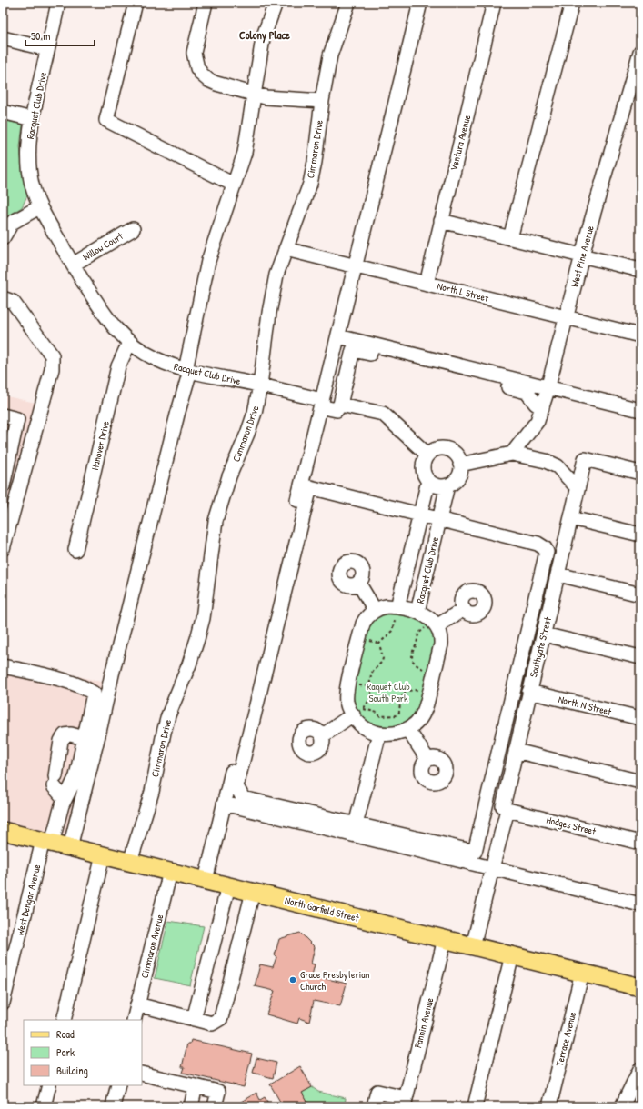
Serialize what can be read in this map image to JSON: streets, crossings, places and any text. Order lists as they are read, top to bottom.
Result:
{
  "streets": {
    "main road": ["North Garfield Street"],
    "street": [
      "Racquet Club Drive",
      "Ventura Avenue",
      "Cimmaron Drive",
      "Willow Court",
      "West Pine Avenue",
      "North L Street",
      "Hanover Drive",
      "Southgate Street",
      "North N Street",
      "Hodges Street",
      "West Dengar Avenue",
      "Cimmaron Avenue",
      "Fannin Avenue",
      "Terrace Avenue"
    ]
  },
  "crossings": [
    ["Racquet Club Drive", "Cimmaron Drive"],
    ["Racquet Club Drive", "Willow Court"],
    ["Racquet Club Drive", "Hanover Drive"],
    ["Ventura Avenue", "North L Street"],
    ["Cimmaron Drive", "North L Street"],
    ["Cimmaron Drive", "North Garfield Street"],
    ["West Pine Avenue", "North L Street"],
    ["Southgate Street", "North N Street"],
    ["Southgate Street", "Hodges Street"],
    ["Southgate Street", "North Garfield Street"],
    ["West Dengar Avenue", "North Garfield Street"],
    ["North Garfield Street", "Cimmaron Avenue"],
    ["North Garfield Street", "Fannin Avenue"],
    ["North Garfield Street", "Terrace Avenue"]
  ],
  "districts": ["Colony Place"],
  "parks": ["Raquet Club South Park"],
  "places": ["Grace Presbyterian Church"],
  "legend": ["Road", "Park", "Building"],
  "scale_bar": "50 m"
}
